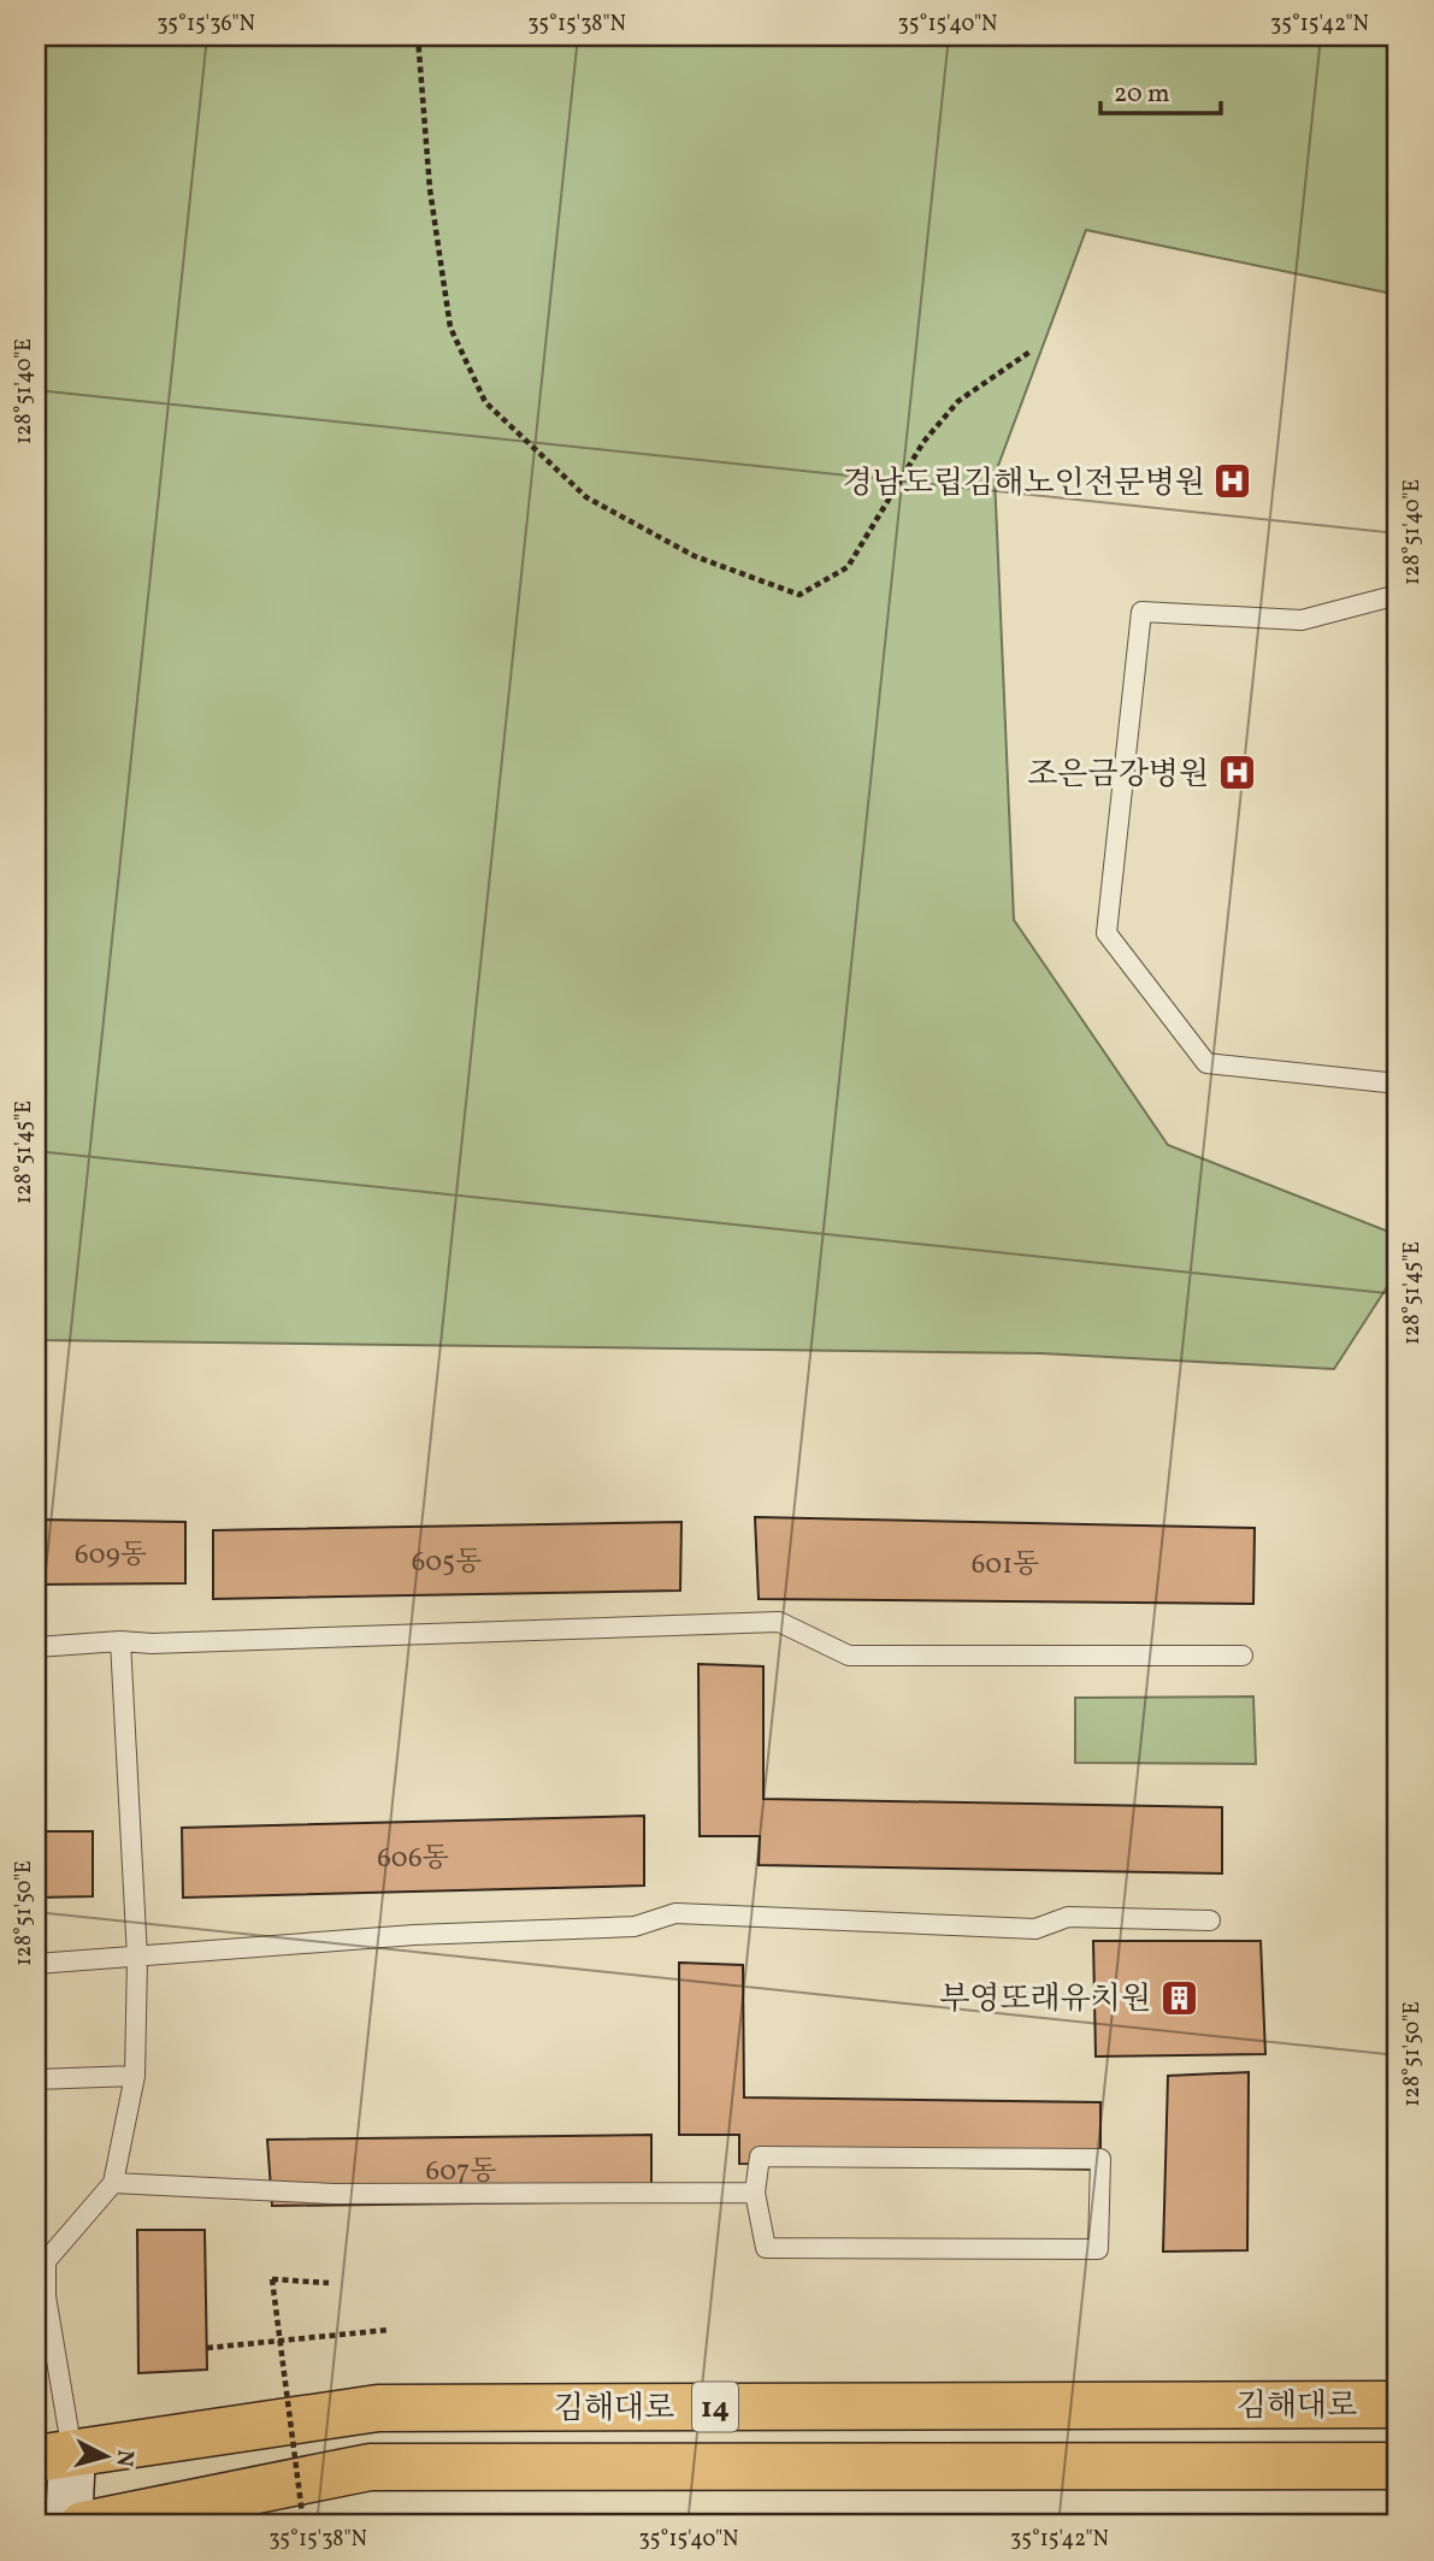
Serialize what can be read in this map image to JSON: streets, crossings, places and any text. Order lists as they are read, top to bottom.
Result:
{
  "streets": {
    "main road": ["김해대로", "14"]
  },
  "places": {
    "hospital": ["경남도립김해노인전문병원", "조은금강병원"],
    "building": ["부영또래유치원"]
  },
  "house_numbers": [
    "609동",
    "605동",
    "601동",
    "606동",
    "607동"
  ],
  "scale_bar": "20 m",
  "north": "right",
  "coordinates": [
    "35°15'36\"N",
    "35°15'38\"N",
    "35°15'40\"N",
    "35°15'42\"N",
    "128°51'40\"E",
    "128°51'45\"E",
    "128°51'50\"E"
  ]
}
